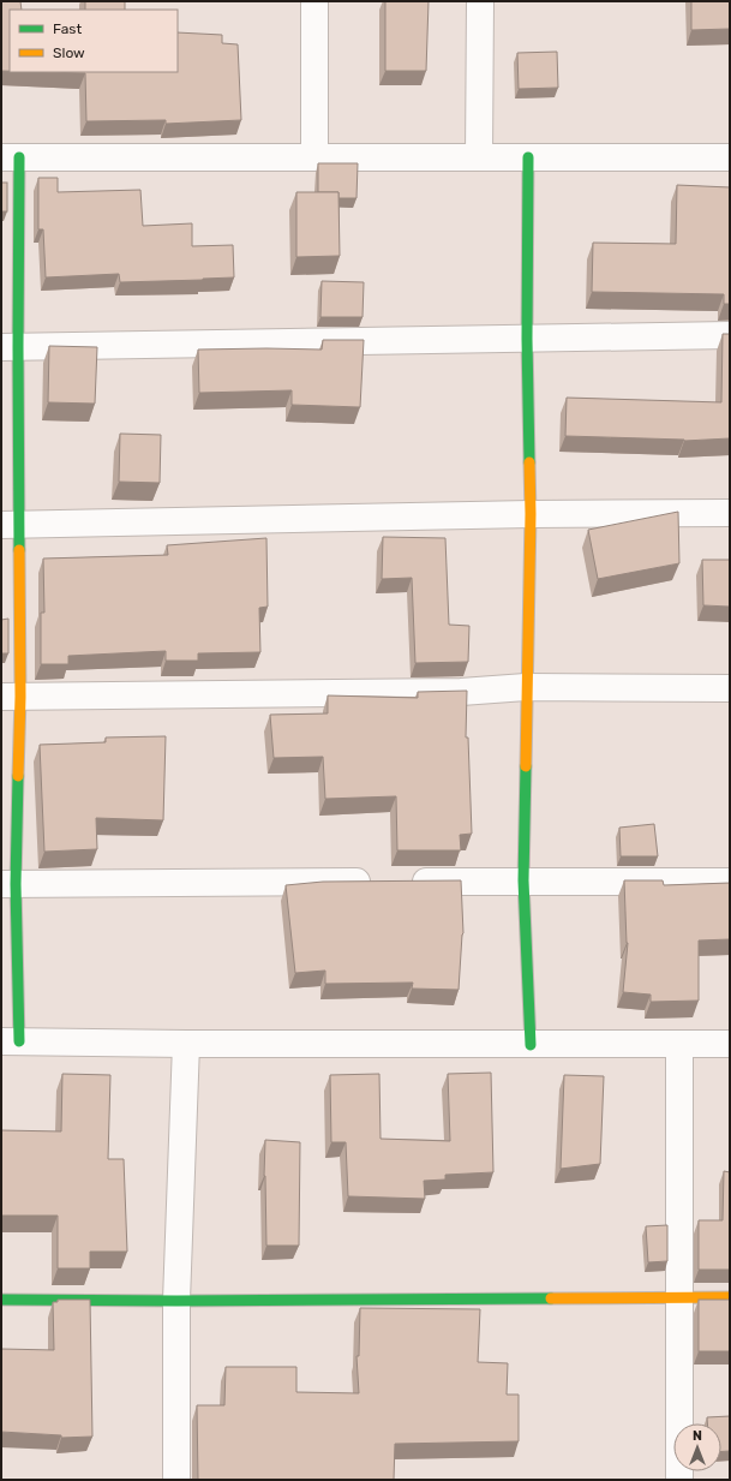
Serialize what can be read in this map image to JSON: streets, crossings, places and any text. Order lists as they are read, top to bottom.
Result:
{
  "legend": ["Fast", "Slow"],
  "north": "top"
}
